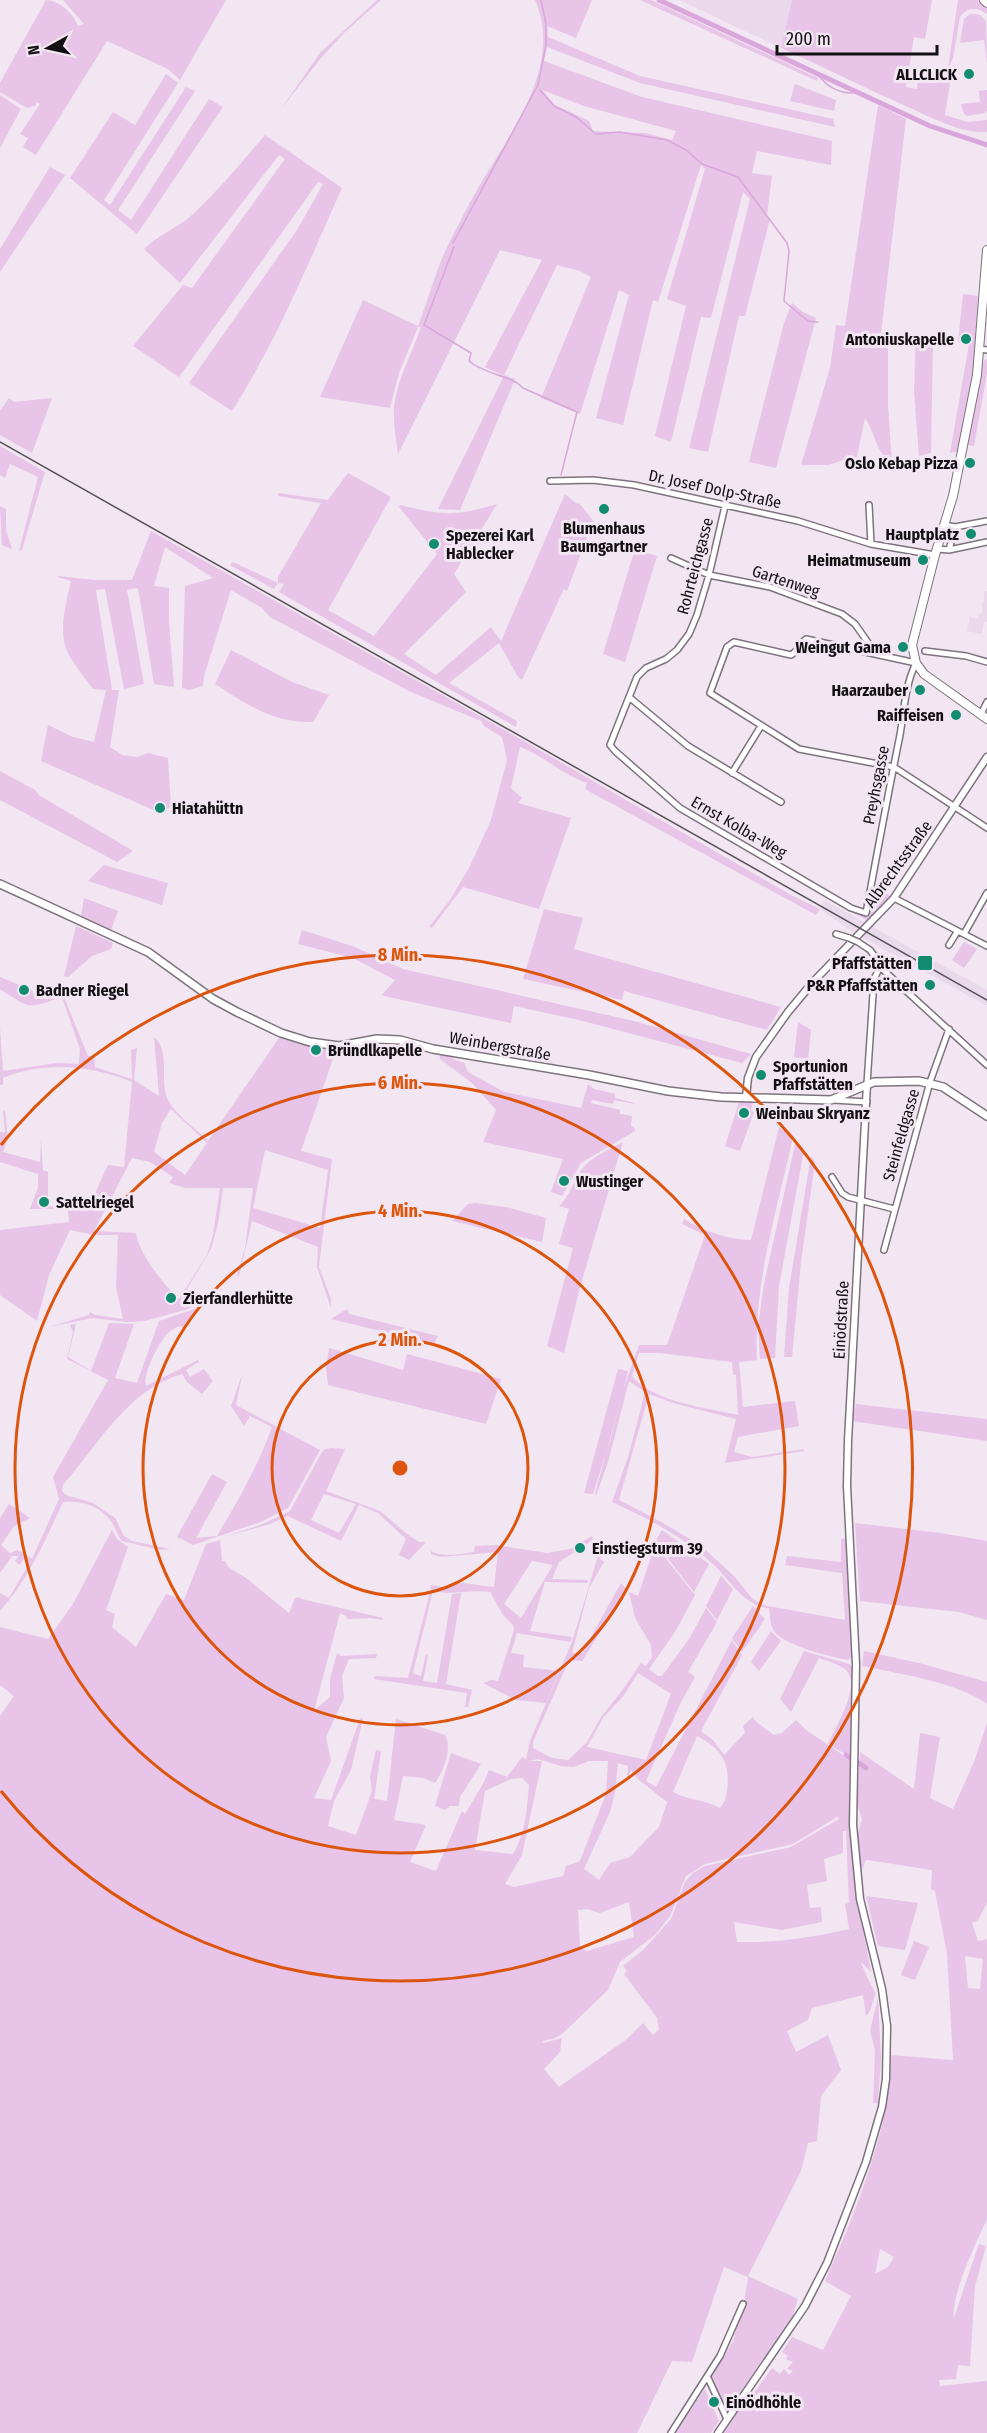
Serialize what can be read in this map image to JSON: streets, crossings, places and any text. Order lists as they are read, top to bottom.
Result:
{
  "streets": {
    "main road": ["Weinbergstraße"],
    "street": [
      "Dr. Josef Dolp-Straße",
      "Rohrteichgasse",
      "Gartenweg",
      "Preyhsgasse",
      "Ernst Kolba-Weg",
      "Albrechtsstraße",
      "Steinfeldgasse",
      "Einödstraße"
    ]
  },
  "crossings": [
    ["Dr. Josef Dolp-Straße", "Rohrteichgasse"],
    ["Rohrteichgasse", "Gartenweg"],
    ["Rohrteichgasse", "Ernst Kolba-Weg"],
    ["Preyhsgasse", "Ernst Kolba-Weg"],
    ["Albrechtsstraße", "Weinbergstraße"],
    ["Steinfeldgasse", "Einödstraße"]
  ],
  "places": {
    "other": [
      "ALLCLICK",
      "Antoniuskapelle",
      "Oslo Kebap Pizza",
      "Blumenhaus Baumgartner",
      "Hauptplatz",
      "Spezerei Karl Hablecker",
      "Heimatmuseum",
      "Weingut Gama",
      "Haarzauber",
      "Raiffeisen",
      "Hiatahüttn",
      "P&R Pfaffstätten",
      "Badner Riegel",
      "Bründlkapelle",
      "Sportunion Pfaffstätten",
      "Weinbau Skryanz",
      "Wustinger",
      "Sattelriegel",
      "Zierfandlerhütte",
      "Einstiegsturm 39",
      "Einödhöhle"
    ],
    "transit": ["Pfaffstätten"]
  },
  "scale_bar": "200 m",
  "north": "left",
  "rings": [
    "8 Min.",
    "6 Min.",
    "4 Min.",
    "2 Min."
  ]
}
